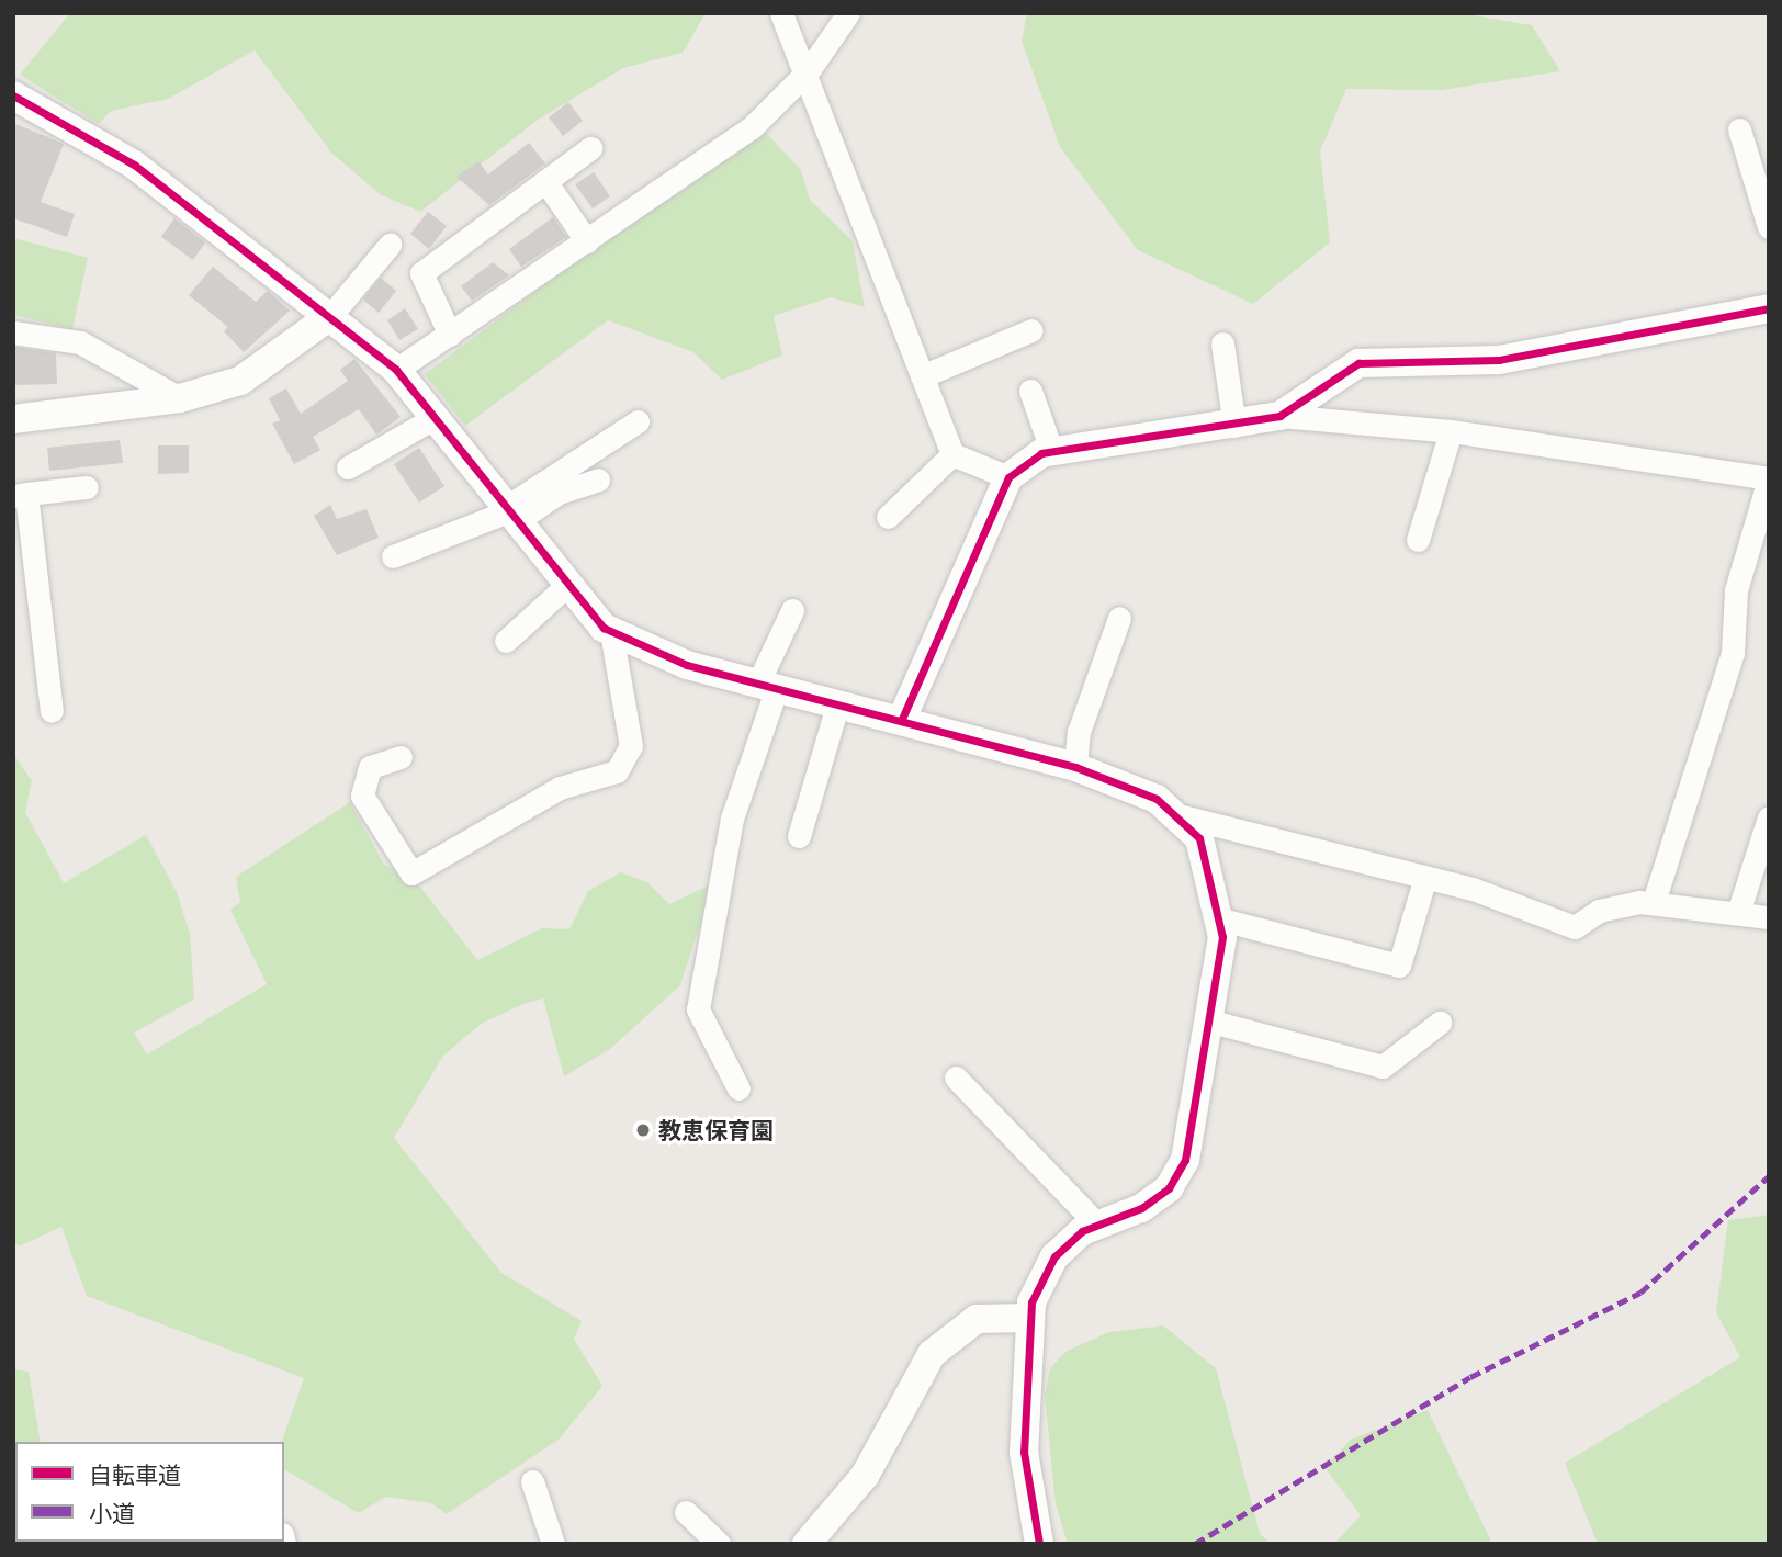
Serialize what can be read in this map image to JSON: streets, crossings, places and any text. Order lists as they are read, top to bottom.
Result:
{
  "places": ["教恵保育園"],
  "legend": ["自転車道", "小道"]
}
